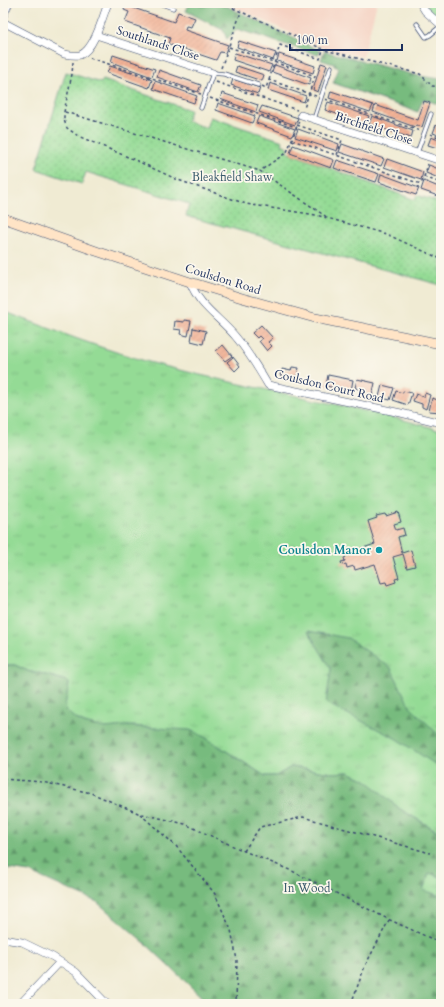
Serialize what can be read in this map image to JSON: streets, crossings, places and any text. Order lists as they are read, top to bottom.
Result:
{
  "streets": {
    "main road": ["Coulsdon Road"],
    "street": ["Southlands Close", "Birchfield Close", "Coulsdon Court Road"]
  },
  "crossings": [
    ["Coulsdon Road", "Coulsdon Court Road"]
  ],
  "parks": ["Bleakfield Shaw", "In Wood"],
  "places": ["Coulsdon Manor"],
  "scale_bar": "100 m"
}
